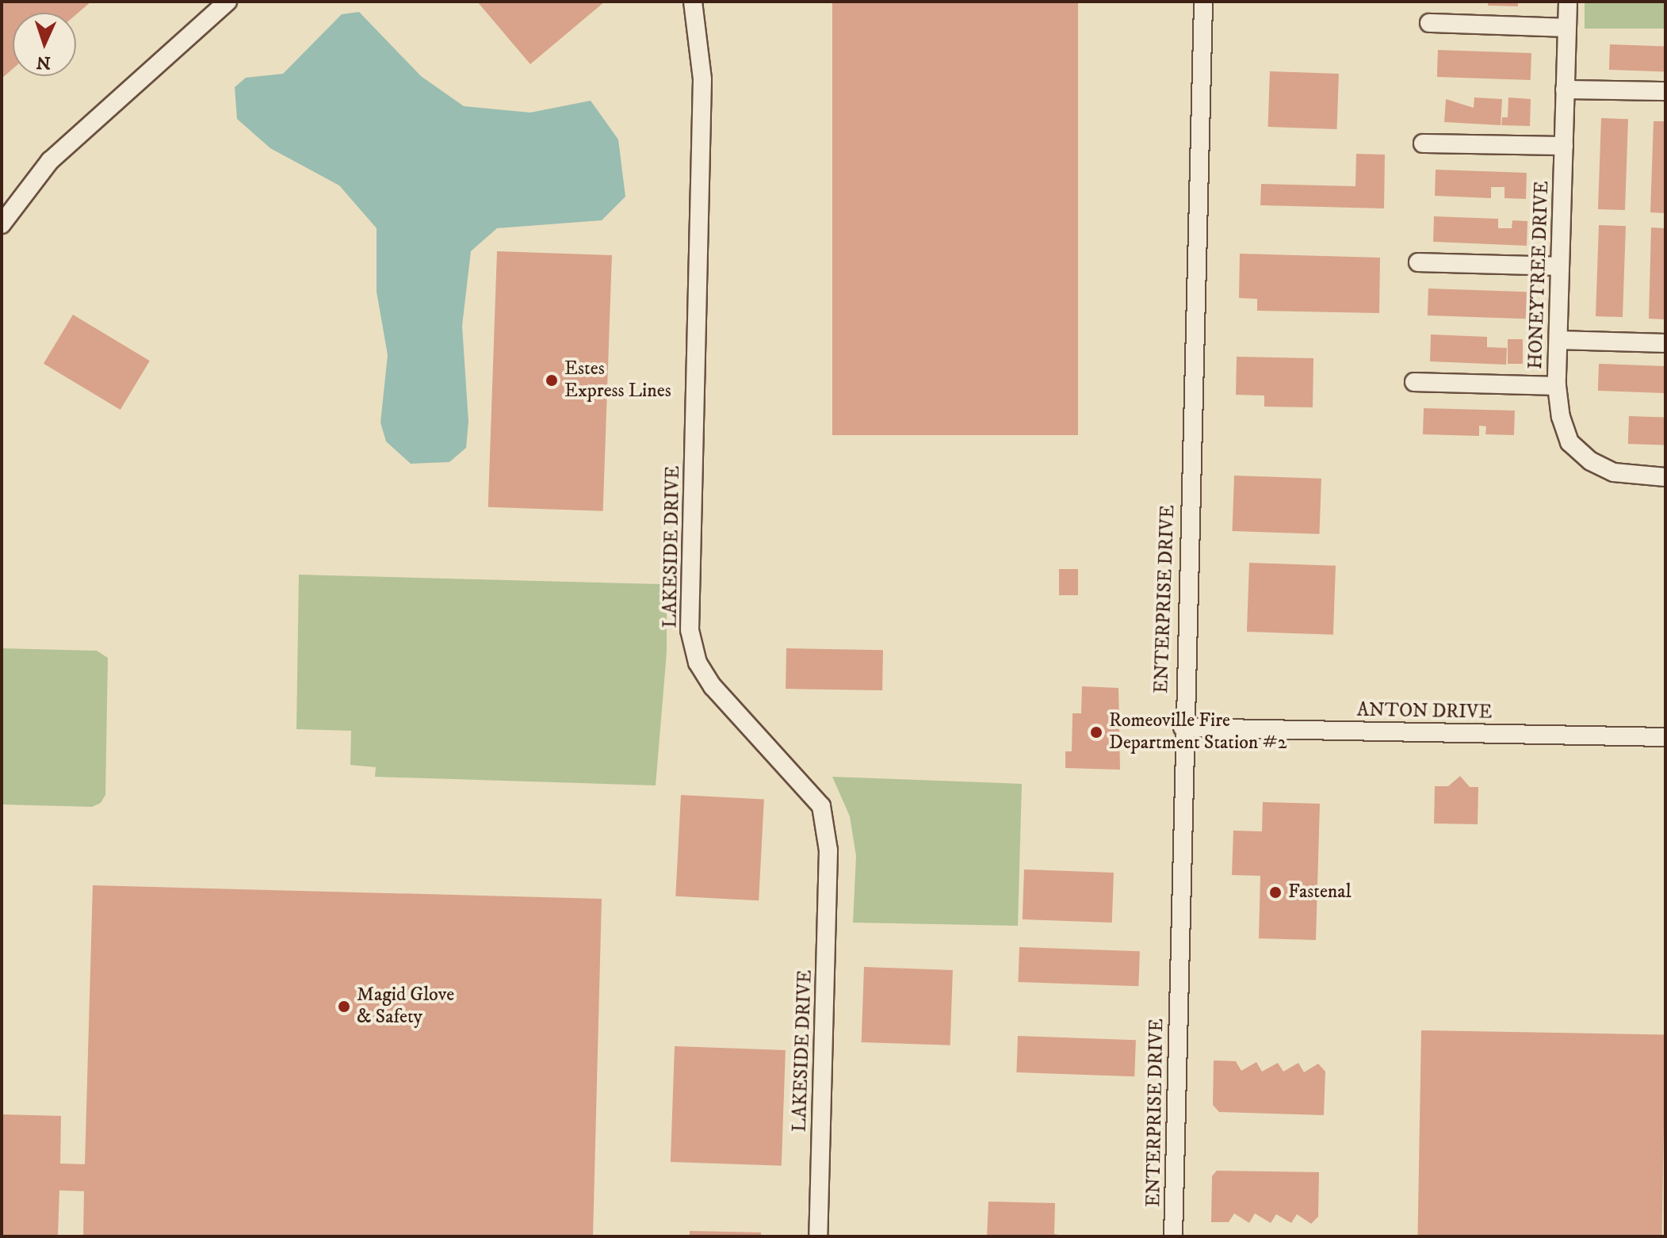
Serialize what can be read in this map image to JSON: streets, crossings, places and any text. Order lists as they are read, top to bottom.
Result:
{
  "streets": {
    "street": [
      "HONEYTREE DRIVE",
      "LAKESIDE DRIVE",
      "ENTERPRISE DRIVE",
      "ANTON DRIVE"
    ]
  },
  "crossings": [
    ["ENTERPRISE DRIVE", "ANTON DRIVE"]
  ],
  "places": [
    "Estes Express Lines",
    "Romeoville Fire Department Station #2",
    "Fastenal",
    "Magid Glove & Safety"
  ],
  "north": "bottom"
}
